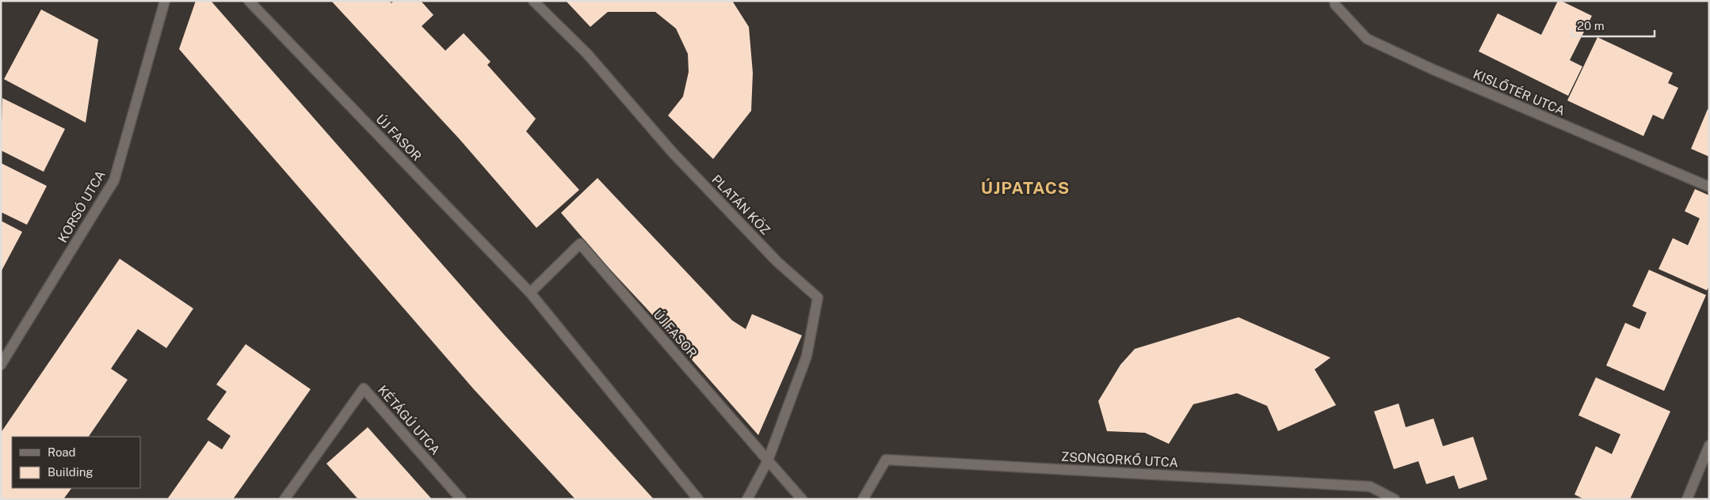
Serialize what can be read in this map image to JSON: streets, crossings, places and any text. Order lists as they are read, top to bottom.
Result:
{
  "streets": {
    "street": [
      "KISLŐTÉR UTCA",
      "ÚJ FASOR",
      "PLATÁN KÖZ",
      "KORSÓ UTCA",
      "KÉTÁGÚ UTCA",
      "ZSONGORKŐ UTCA"
    ]
  },
  "crossings": [
    ["ÚJ FASOR", "PLATÁN KÖZ"]
  ],
  "districts": ["ÚJPATACS"],
  "legend": ["Road", "Building"],
  "scale_bar": "20 m"
}
